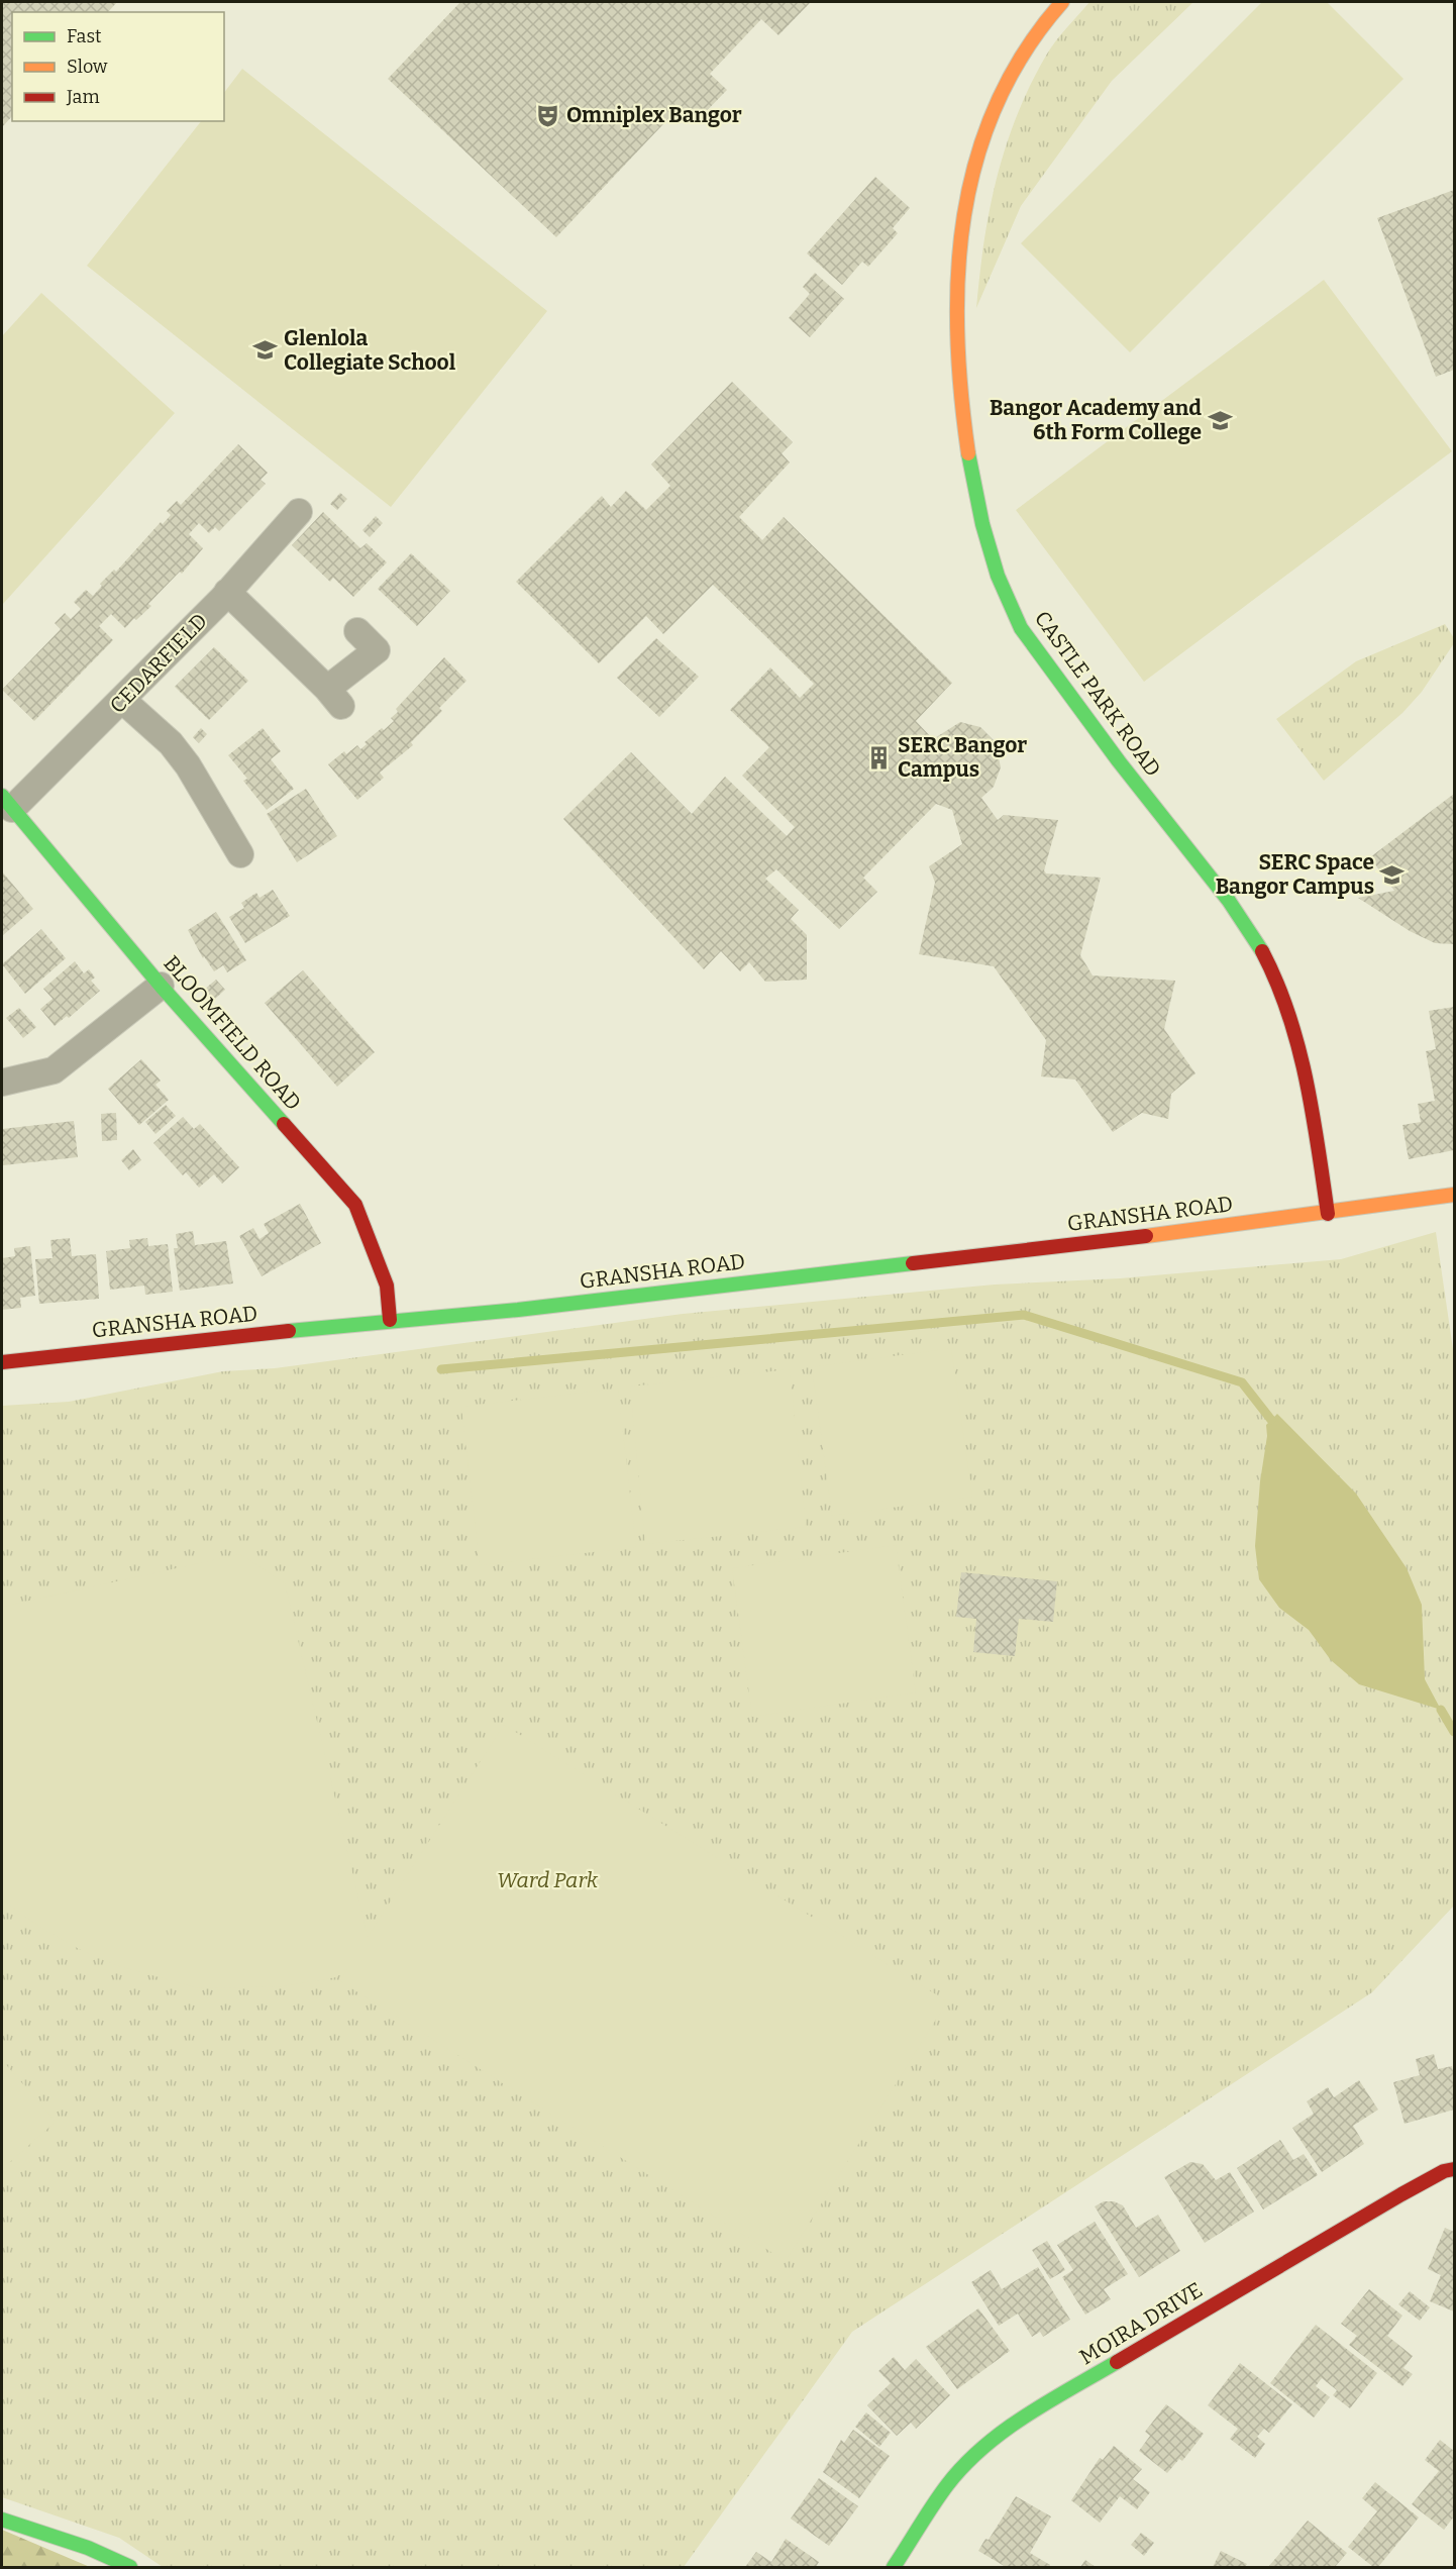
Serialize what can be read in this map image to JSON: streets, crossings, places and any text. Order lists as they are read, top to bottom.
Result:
{
  "streets": {
    "street": [
      "CEDARFIELD",
      "CASTLE PARK ROAD",
      "BLOOMFIELD ROAD",
      "GRANSHA ROAD",
      "MOIRA DRIVE"
    ]
  },
  "crossings": [
    ["CEDARFIELD", "BLOOMFIELD ROAD"],
    ["CASTLE PARK ROAD", "GRANSHA ROAD"],
    ["BLOOMFIELD ROAD", "GRANSHA ROAD"]
  ],
  "parks": ["Ward Park"],
  "places": {
    "theatre": ["Omniplex Bangor"],
    "school or university": ["Glenlola Collegiate School", "Bangor Academy and 6th Form College", "SERC Space Bangor Campus"],
    "building": ["SERC Bangor Campus"]
  },
  "legend": ["Fast", "Slow", "Jam"]
}
